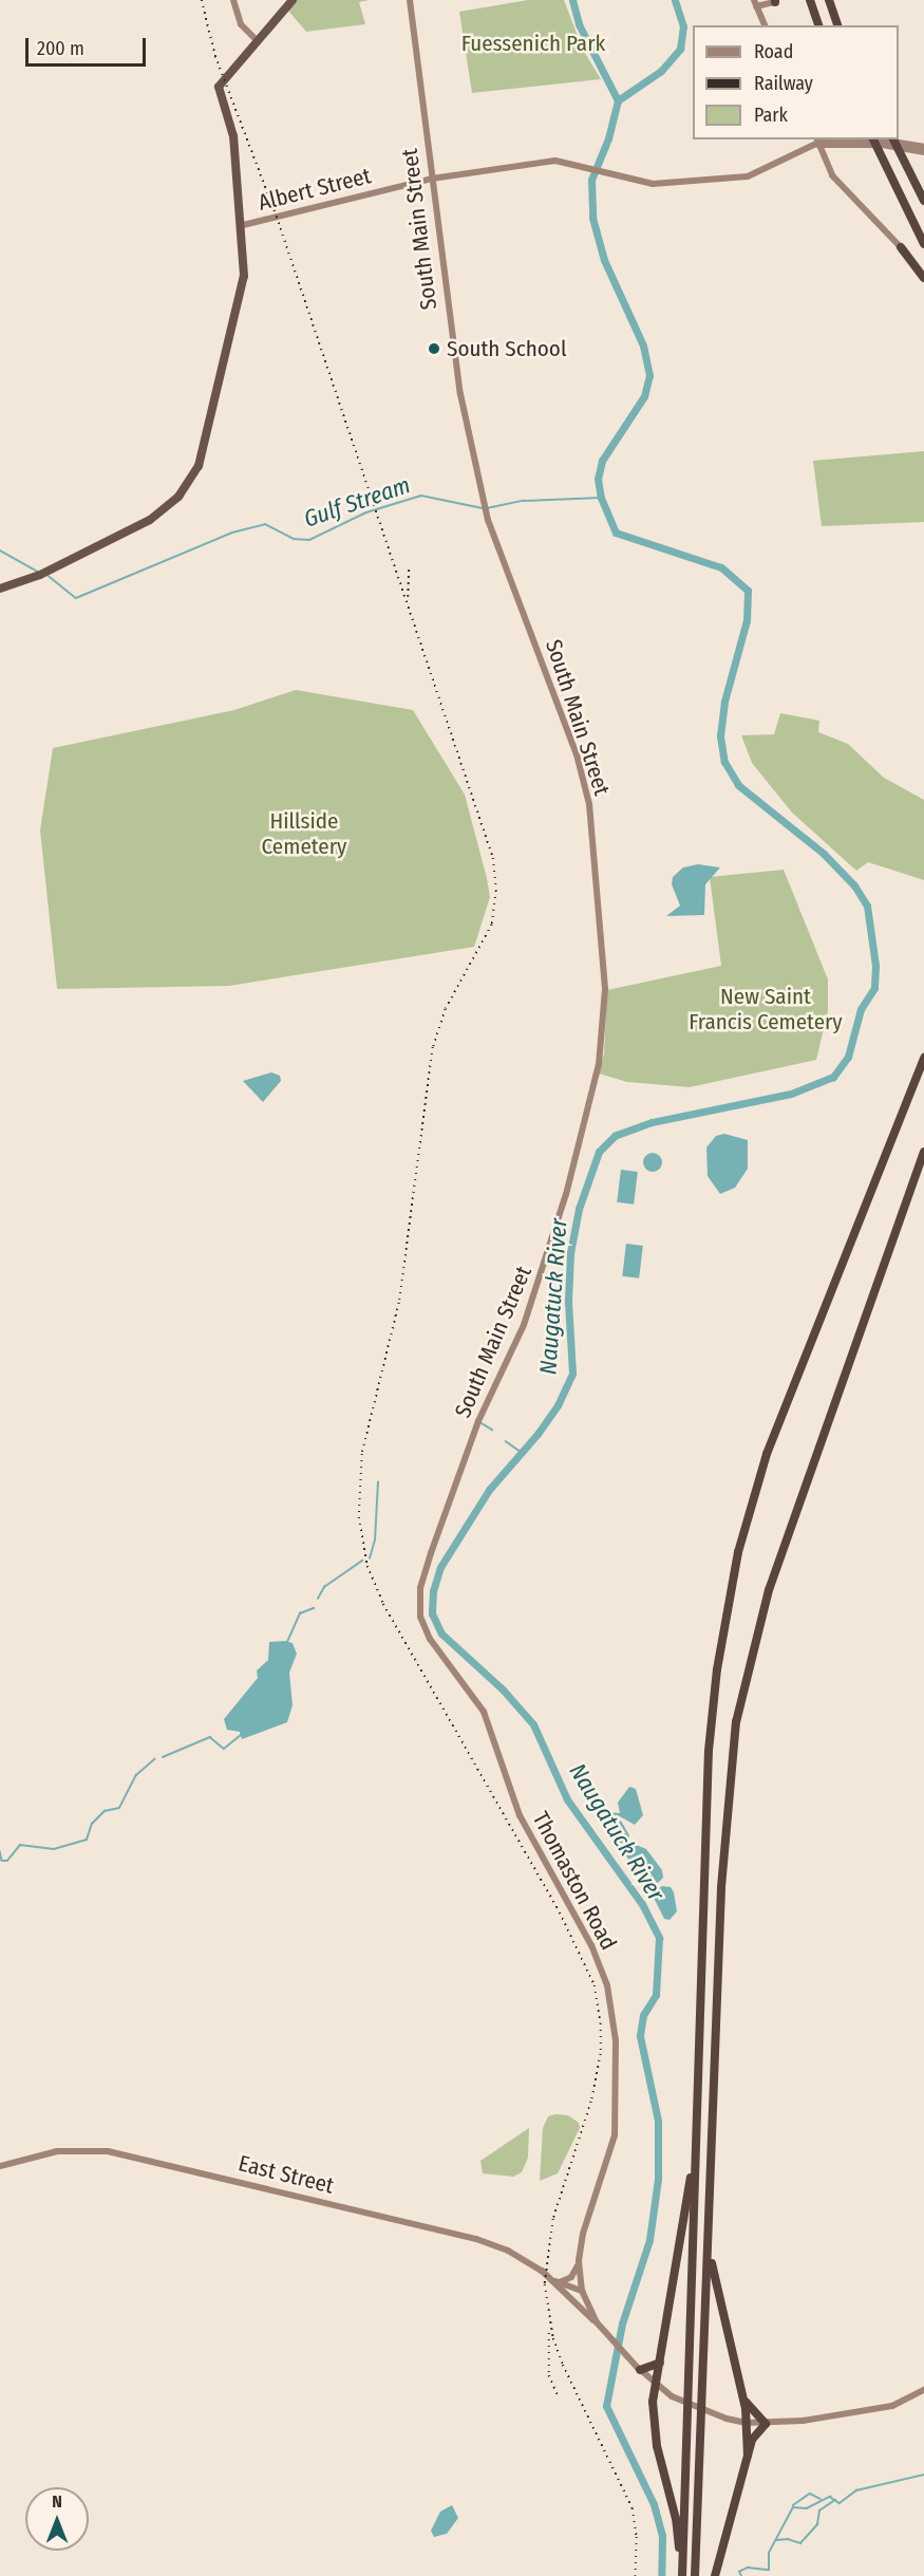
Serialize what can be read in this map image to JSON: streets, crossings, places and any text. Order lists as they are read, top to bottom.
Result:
{
  "streets": {
    "main road": [
      "Albert Street",
      "South Main Street",
      "Thomaston Road",
      "East Street"
    ]
  },
  "crossings": [
    ["Albert Street", "South Main Street"],
    ["South Main Street", "Thomaston Road"],
    ["Thomaston Road", "East Street"]
  ],
  "water": ["Gulf Stream", "Naugatuck River"],
  "parks": ["Fuessenich Park", "Hillside Cemetery", "New Saint Francis Cemetery"],
  "places": ["South School"],
  "legend": ["Road", "Railway", "Park"],
  "scale_bar": "200 m",
  "north": "top"
}
